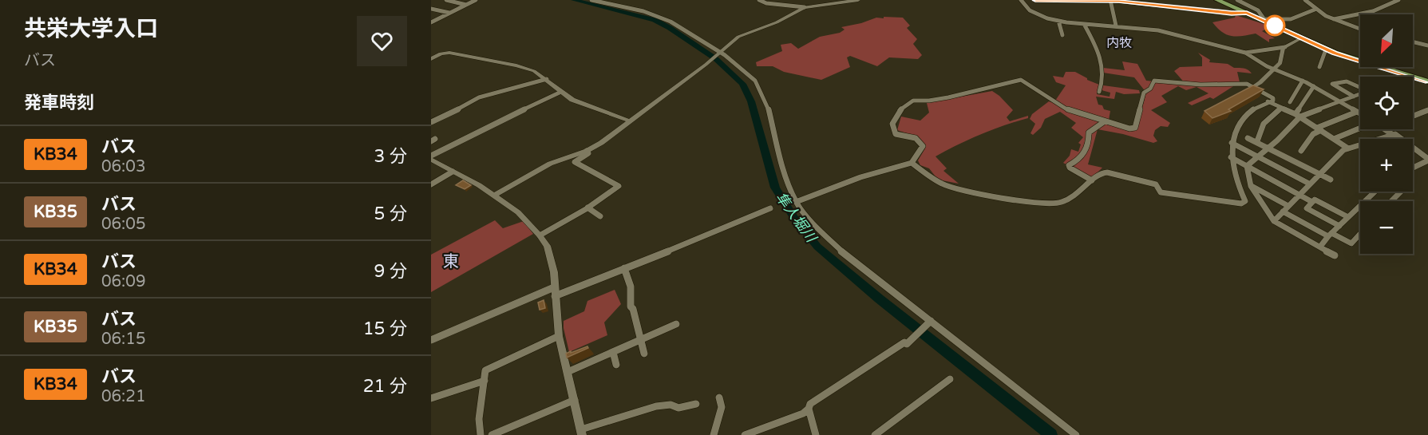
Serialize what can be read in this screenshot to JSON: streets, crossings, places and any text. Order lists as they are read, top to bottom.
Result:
{
  "districts": ["内牧", "東"],
  "water": ["隼人堀川"],
  "lines": ["bus line KB34"],
  "north": "bottom left",
  "page": {
    "heading": [
      ["共栄大学入口", "バス"],
      "発車時刻"
    ],
    "map_buttons": ["+", "−"],
    "list": [
      {
        "mark": "KB34",
        "name": "バス",
        "note": "06:03",
        "value": "3 分"
      },
      {
        "mark": "KB35",
        "name": "バス",
        "note": "06:05",
        "value": "5 分"
      },
      {
        "mark": "KB34",
        "name": "バス",
        "note": "06:09",
        "value": "9 分"
      },
      {
        "mark": "KB35",
        "name": "バス",
        "note": "06:15",
        "value": "15 分"
      },
      {
        "mark": "KB34",
        "name": "バス",
        "note": "06:21",
        "value": "21 分"
      }
    ]
  }
}
